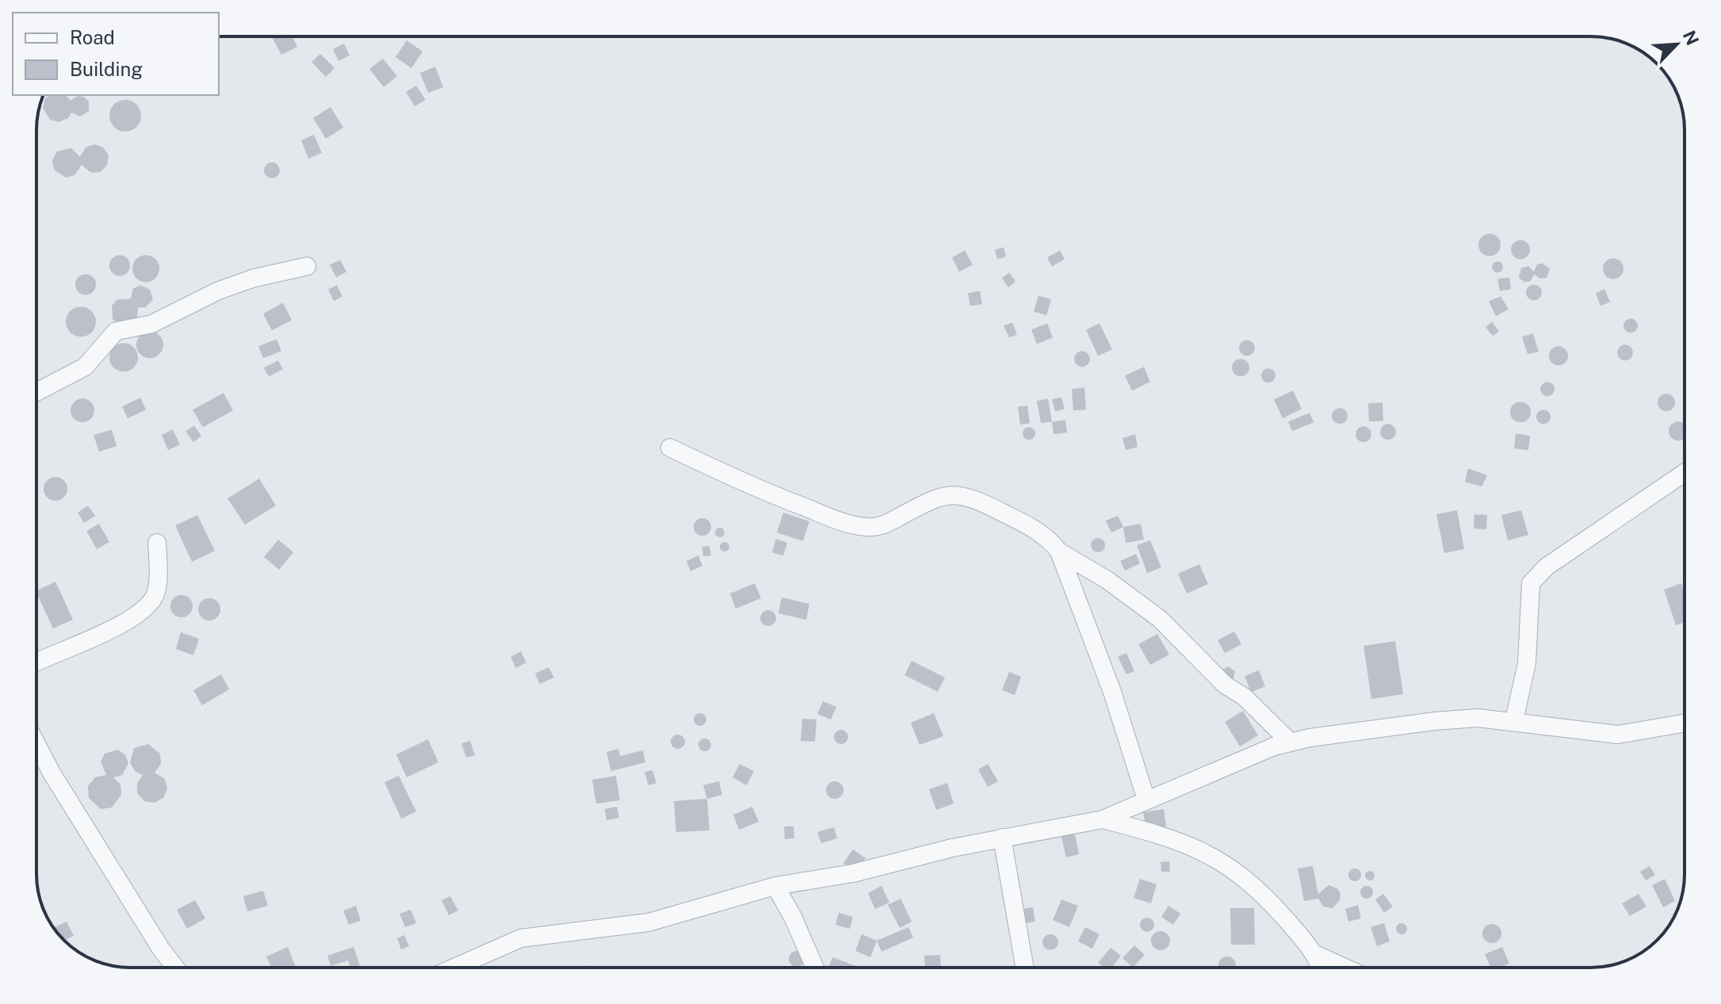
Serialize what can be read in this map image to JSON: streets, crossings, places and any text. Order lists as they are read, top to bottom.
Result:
{
  "legend": ["Road", "Building"],
  "north": "top right"
}
